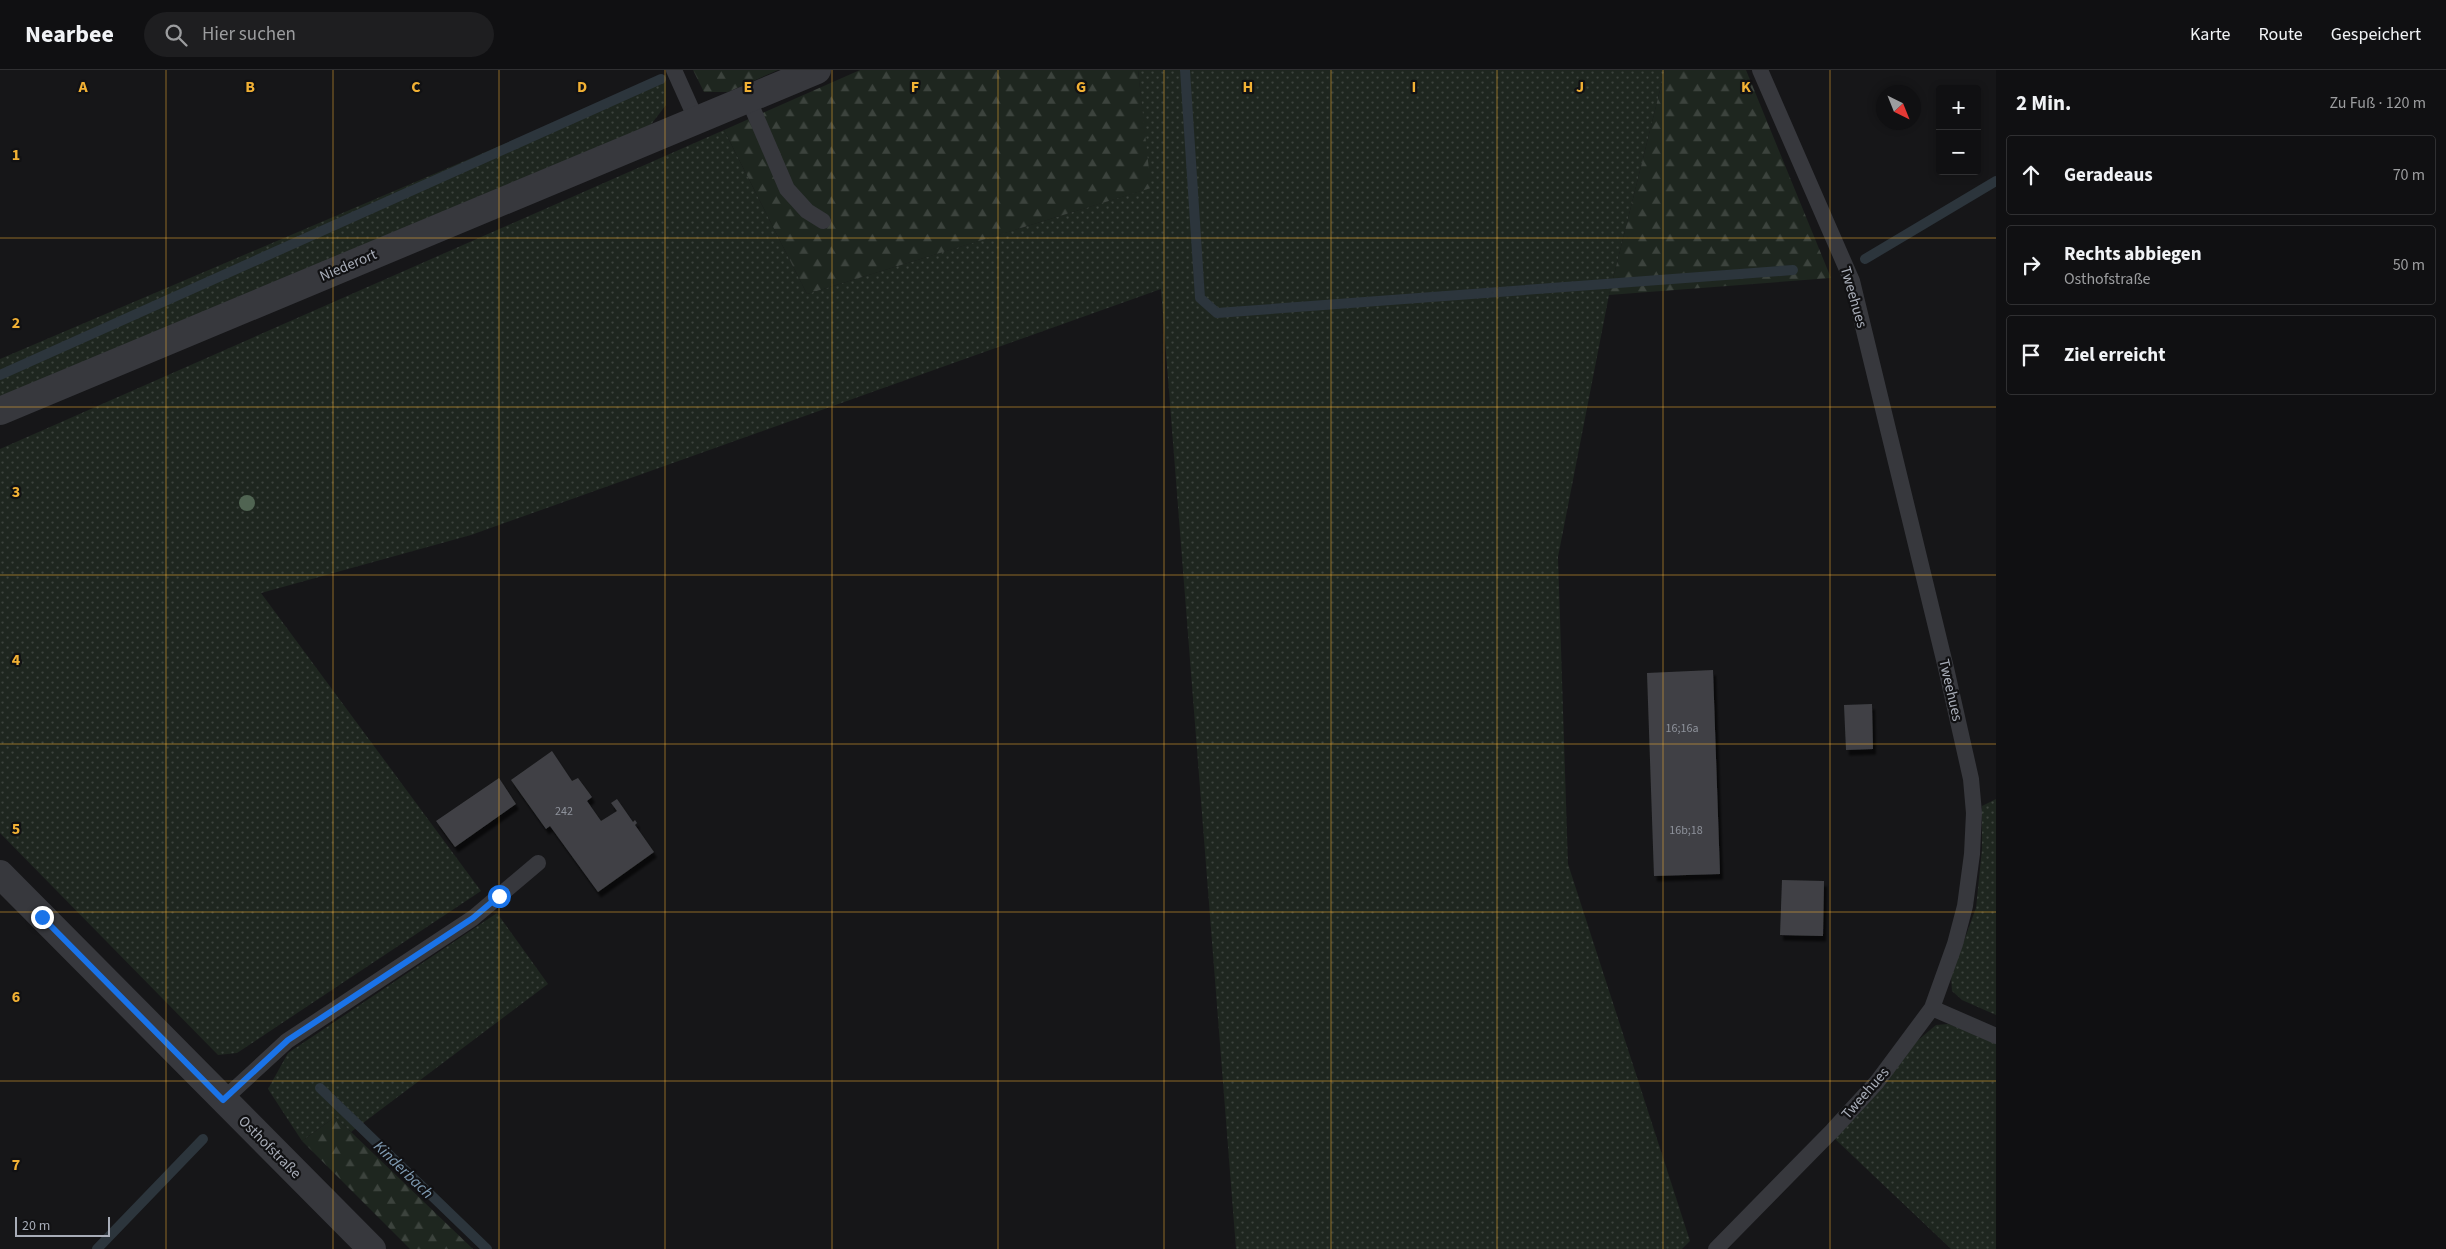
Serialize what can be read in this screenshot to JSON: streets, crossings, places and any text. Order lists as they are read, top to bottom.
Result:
{
  "streets": {
    "street": ["Niederort", "Osthofstraße"],
    "lane": ["Tweehues"]
  },
  "water": ["Kinderbach"],
  "house_numbers": ["16;16a", "242", "16b;18"],
  "scale_bar": "20 m",
  "north": "bottom right",
  "page": {
    "header": "Nearbee",
    "search": "Hier suchen",
    "nav": ["Karte", "Route", "Gespeichert"],
    "heading": ["2 Min.", "Zu Fuß · 120 m"],
    "map_buttons": ["+", "−"],
    "list": [
      ["Geradeaus", "70 m"],
      ["Rechts abbiegen", "Osthofstraße", "50 m"],
      "Ziel erreicht"
    ],
    "scale": "20 m"
  },
  "grid": {
    "columns": [
      "A",
      "B",
      "C",
      "D",
      "E",
      "F",
      "G",
      "H",
      "I",
      "J",
      "K"
    ],
    "rows": [
      "1",
      "2",
      "3",
      "4",
      "5",
      "6",
      "7"
    ]
  }
}
